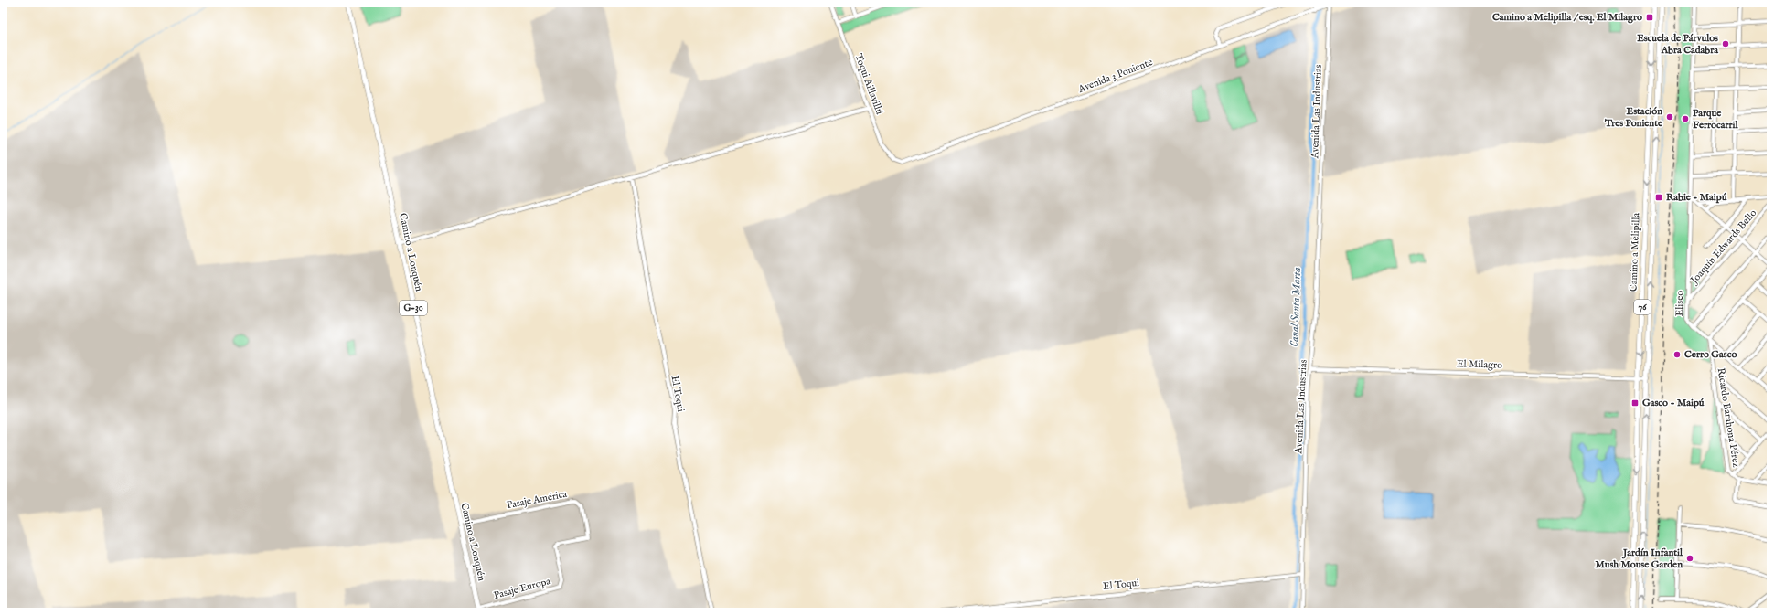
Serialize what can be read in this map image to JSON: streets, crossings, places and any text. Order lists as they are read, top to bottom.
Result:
{
  "streets": {
    "main road": [
      "Camino a Lonquén",
      "Camino a Melipilla",
      "76",
      "G-30"
    ],
    "street": [
      "Avenida 3 Poniente",
      "Toqui Aillavillú",
      "Avenida Las Industrias",
      "Joaquín Edwards Bello",
      "Eliseo",
      "El Milagro",
      "El Toqui",
      "Ricardo Barahona Pérez",
      "Pasaje América",
      "Pasaje Europa"
    ]
  },
  "crossings": [
    ["Avenida 3 Poniente", "Toqui Aillavillú"],
    ["Avenida 3 Poniente", "Avenida Las Industrias"],
    ["Avenida Las Industrias", "El Milagro"],
    ["Avenida Las Industrias", "El Toqui"],
    ["Joaquín Edwards Bello", "Eliseo"],
    ["Camino a Lonquén", "Pasaje América"],
    ["Camino a Lonquén", "Pasaje Europa"],
    ["Camino a Melipilla", "El Milagro"],
    ["Eliseo", "Ricardo Barahona Pérez"],
    ["Pasaje América", "Pasaje Europa"]
  ],
  "water": ["Canal Santa Marta"],
  "places": {
    "transit": ["Camino a Melipilla / esq. El Milagro", "Rabie - Maipú", "Gasco - Maipú"],
    "other": [
      "Escuela de Párvulos Abra Cadabra",
      "Estación Tres Poniente",
      "Parque Ferrocarril",
      "Cerro Gasco",
      "Jardín Infantil Mush Mouse Garden"
    ]
  }
}
